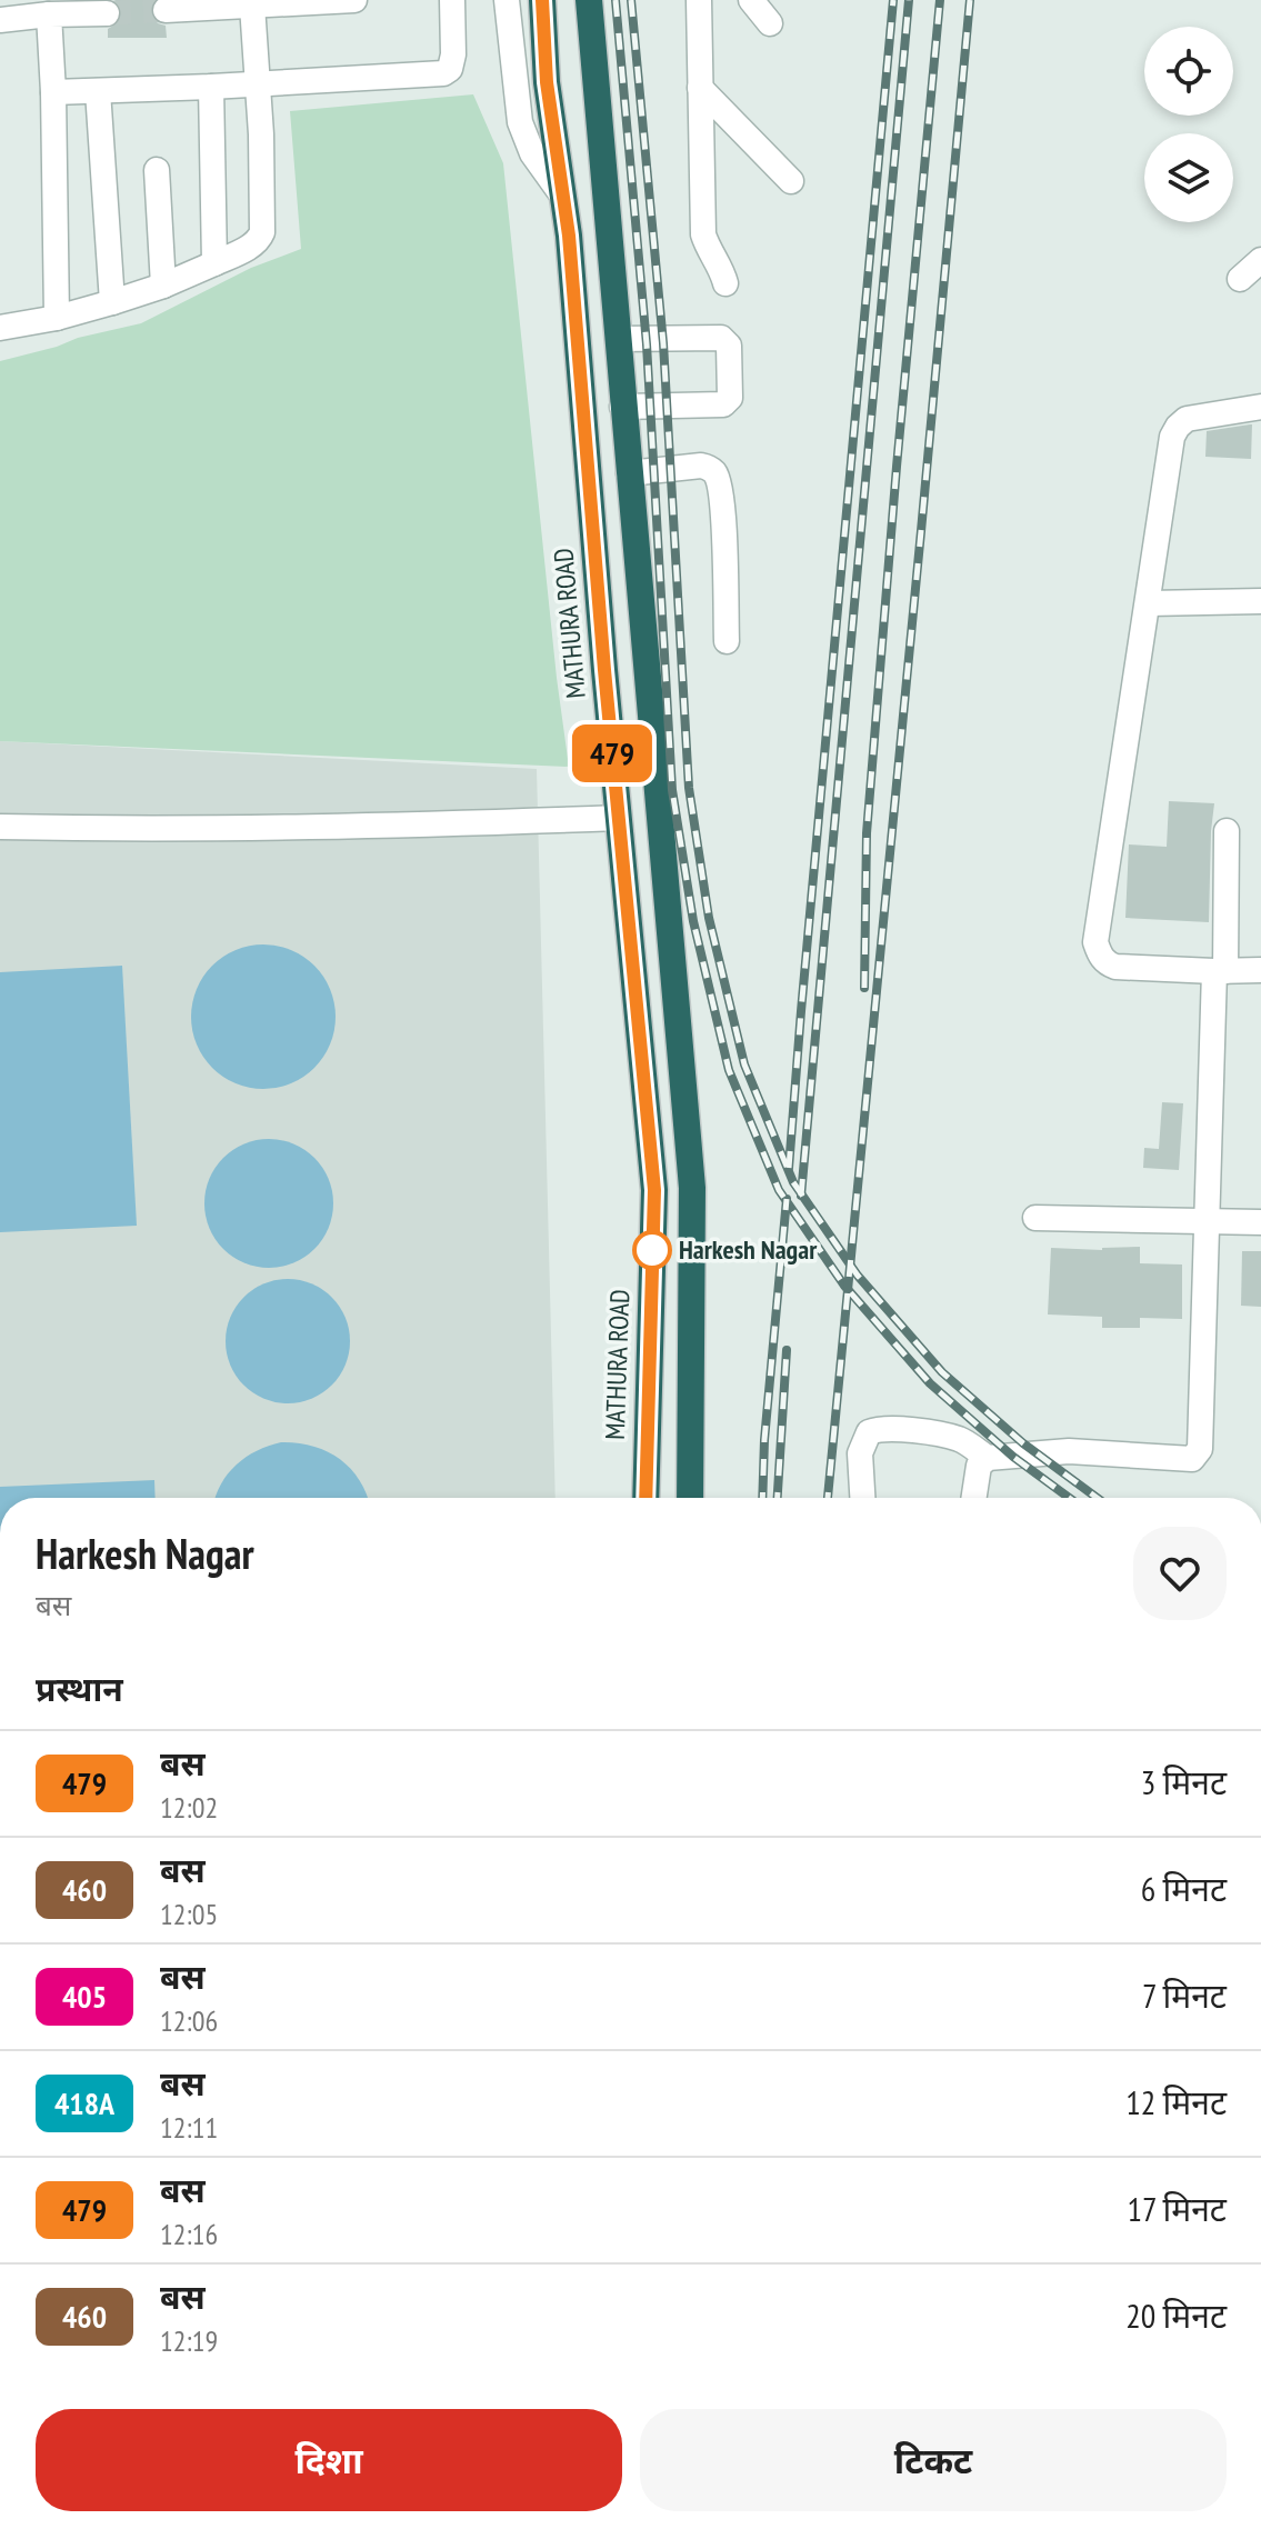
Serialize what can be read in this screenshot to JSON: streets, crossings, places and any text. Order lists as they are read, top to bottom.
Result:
{
  "streets": {
    "highway": ["MATHURA ROAD"]
  },
  "places": ["Harkesh Nagar"],
  "lines": ["bus line 479"],
  "page": {
    "on_map": "479",
    "heading": [
      ["Harkesh Nagar", "बस"],
      "प्रस्थान"
    ],
    "list": [
      {
        "mark": "479",
        "name": "बस",
        "note": "12:02",
        "value": "3 मिनट"
      },
      {
        "mark": "460",
        "name": "बस",
        "note": "12:05",
        "value": "6 मिनट"
      },
      {
        "mark": "405",
        "name": "बस",
        "note": "12:06",
        "value": "7 मिनट"
      },
      {
        "mark": "418A",
        "name": "बस",
        "note": "12:11",
        "value": "12 मिनट"
      },
      {
        "mark": "479",
        "name": "बस",
        "note": "12:16",
        "value": "17 मिनट"
      },
      {
        "mark": "460",
        "name": "बस",
        "note": "12:19",
        "value": "20 मिनट"
      }
    ],
    "buttons": ["दिशा", "टिकट"]
  }
}
